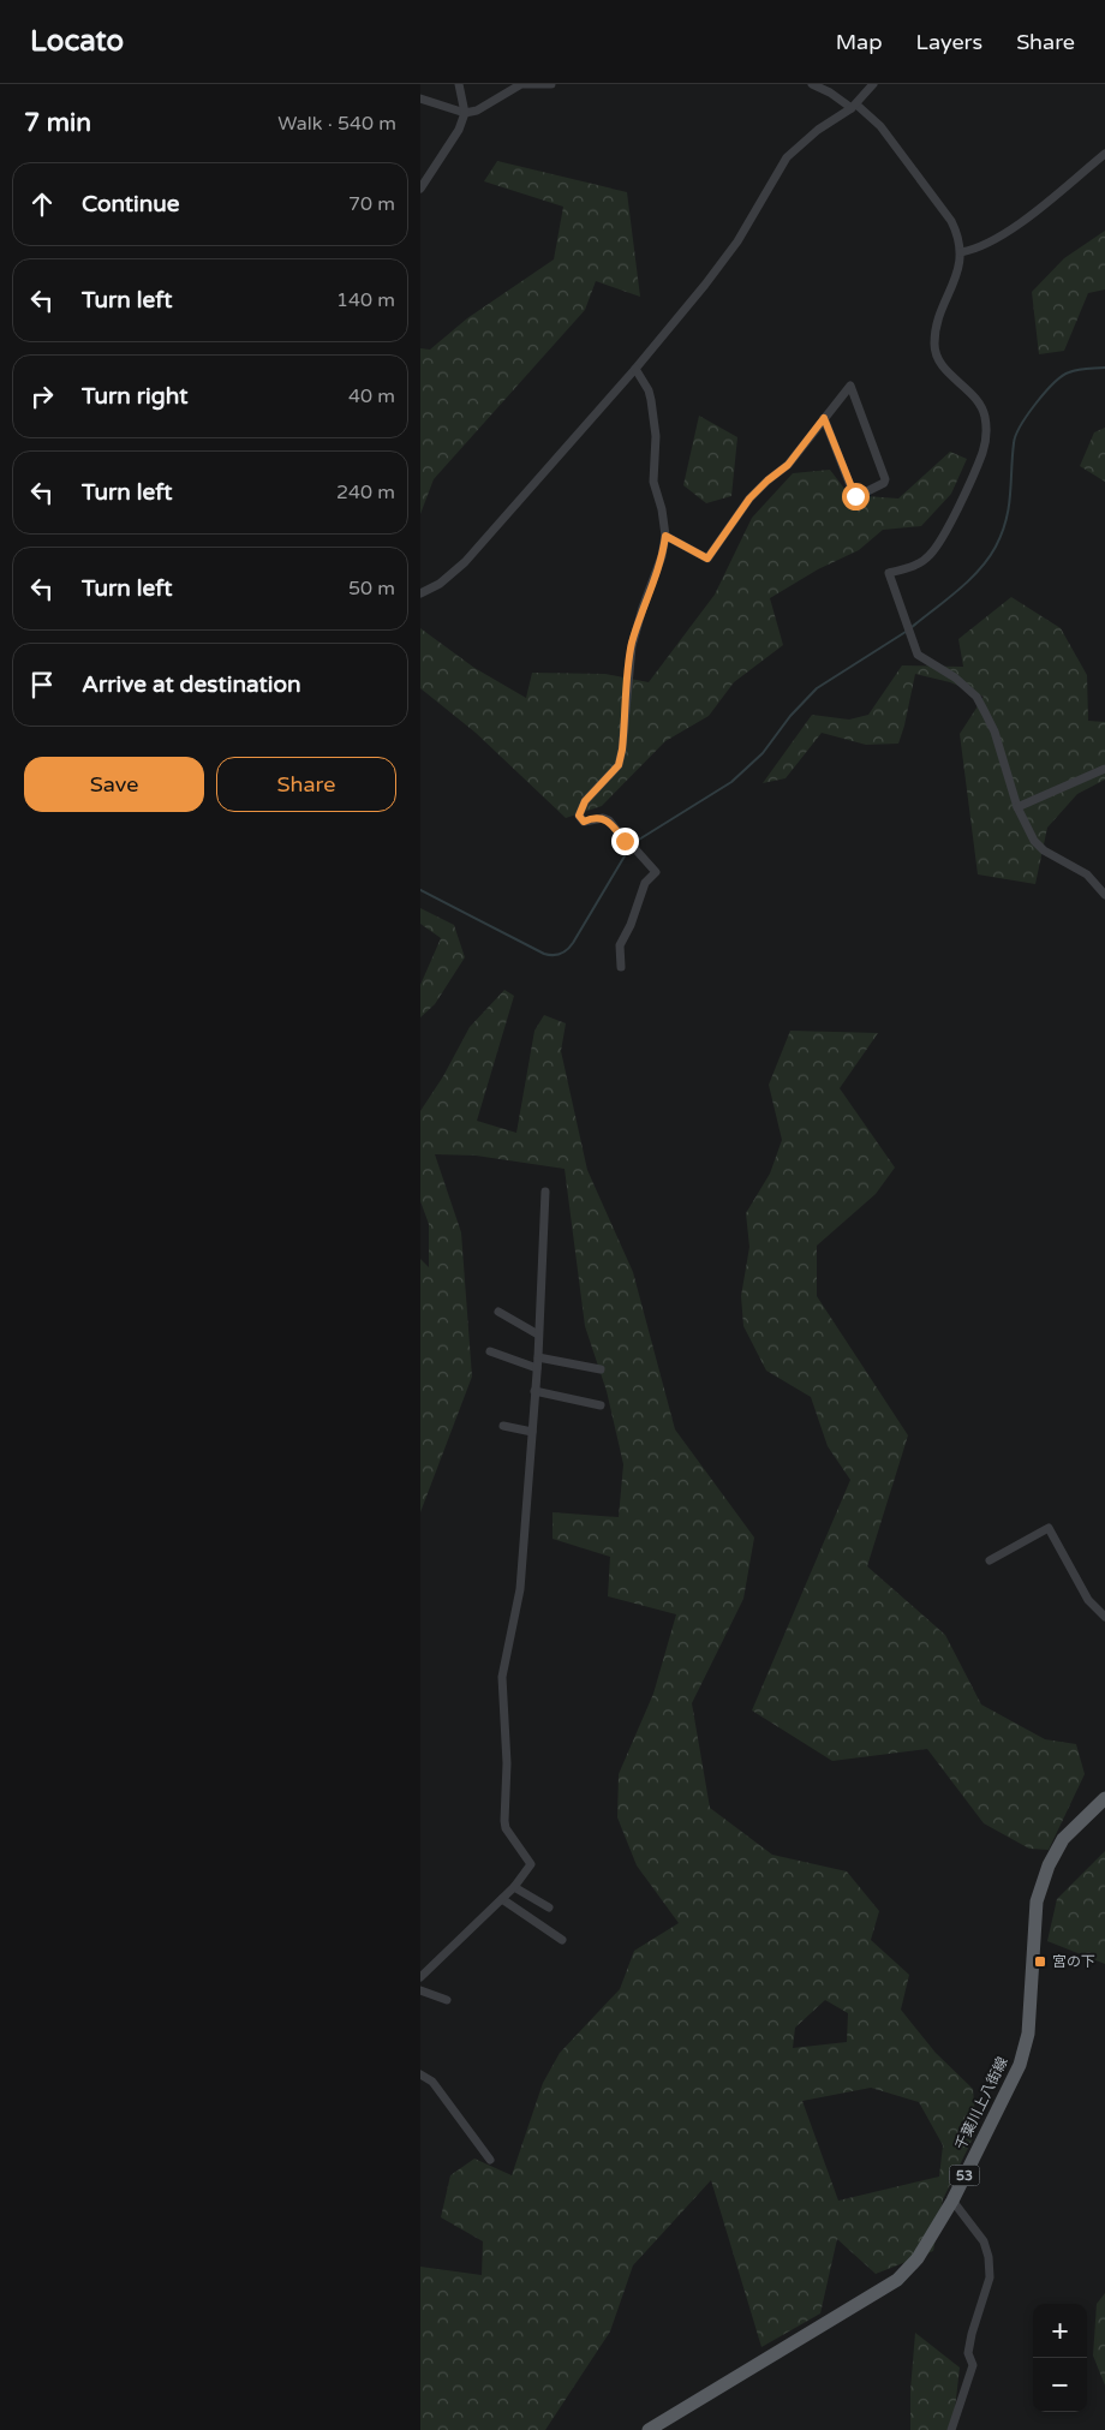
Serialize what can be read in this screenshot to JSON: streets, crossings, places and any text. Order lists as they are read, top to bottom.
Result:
{
  "streets": {
    "main road": ["千葉川上八街線", "53"]
  },
  "places": {
    "transit": ["宮の下"]
  },
  "page": {
    "header": "Locato",
    "nav": ["Map", "Layers", "Share"],
    "heading": ["7 min", "Walk · 540 m"],
    "list": [
      ["Continue", "70 m"],
      ["Turn left", "140 m"],
      ["Turn right", "40 m"],
      ["Turn left", "240 m"],
      ["Turn left", "50 m"],
      "Arrive at destination"
    ],
    "buttons": ["Save", "Share"],
    "map_buttons": ["+", "−"]
  }
}
